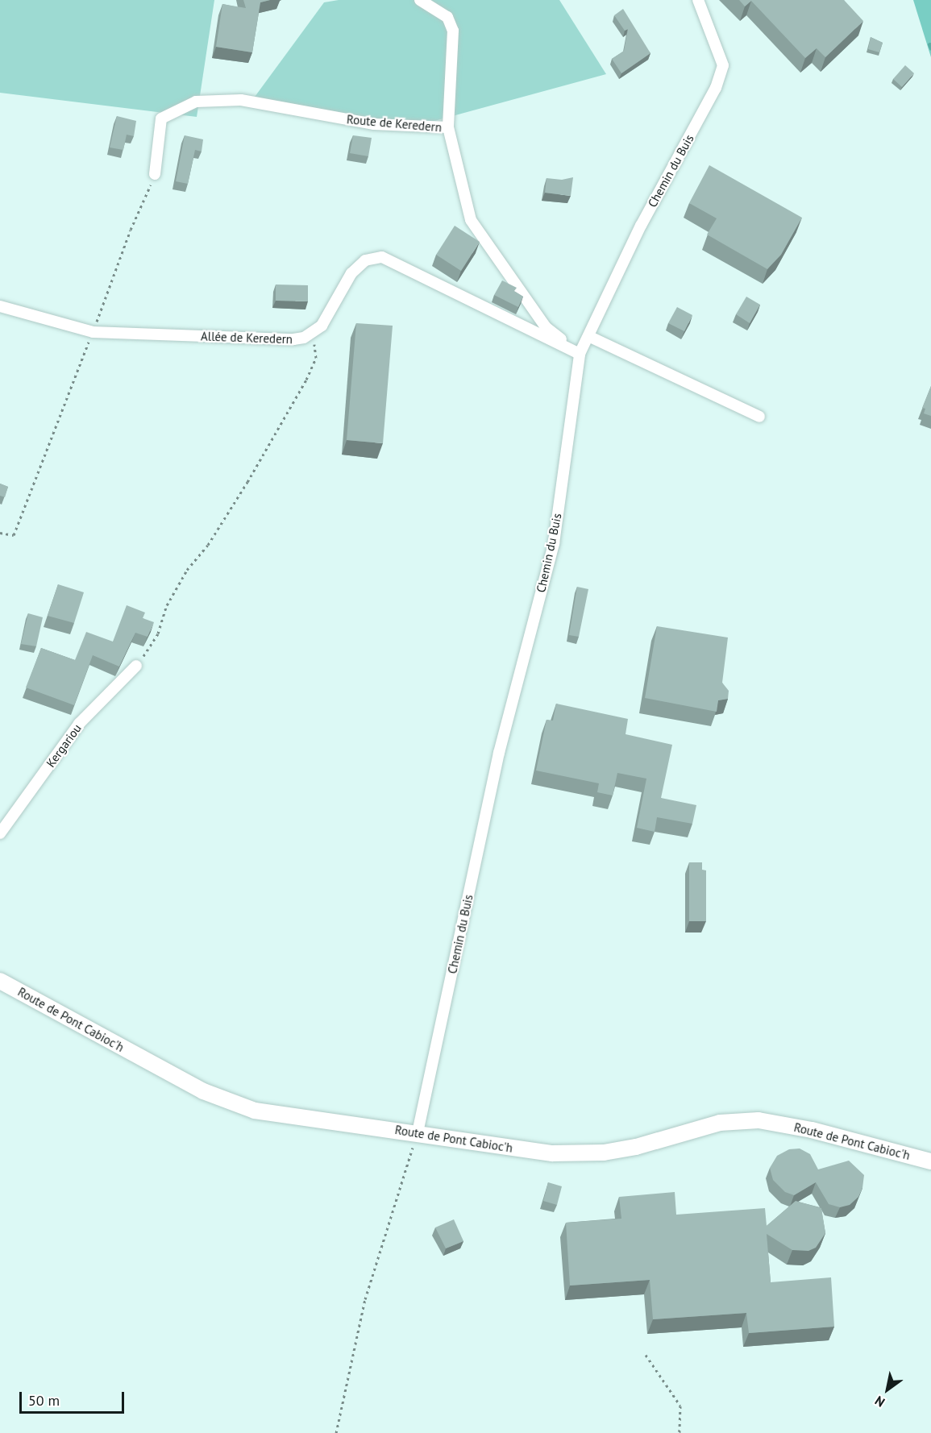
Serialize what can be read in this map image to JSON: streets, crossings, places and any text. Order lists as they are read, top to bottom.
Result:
{
  "streets": {
    "street": [
      "Route de Keredern",
      "Chemin du Buis",
      "Allée de Keredern",
      "Kergariou",
      "Route de Pont Cabioc'h"
    ]
  },
  "crossings": [
    ["Route de Keredern", "Chemin du Buis"],
    ["Chemin du Buis", "Route de Pont Cabioc'h"]
  ],
  "scale_bar": "50 m",
  "north": "bottom left"
}
